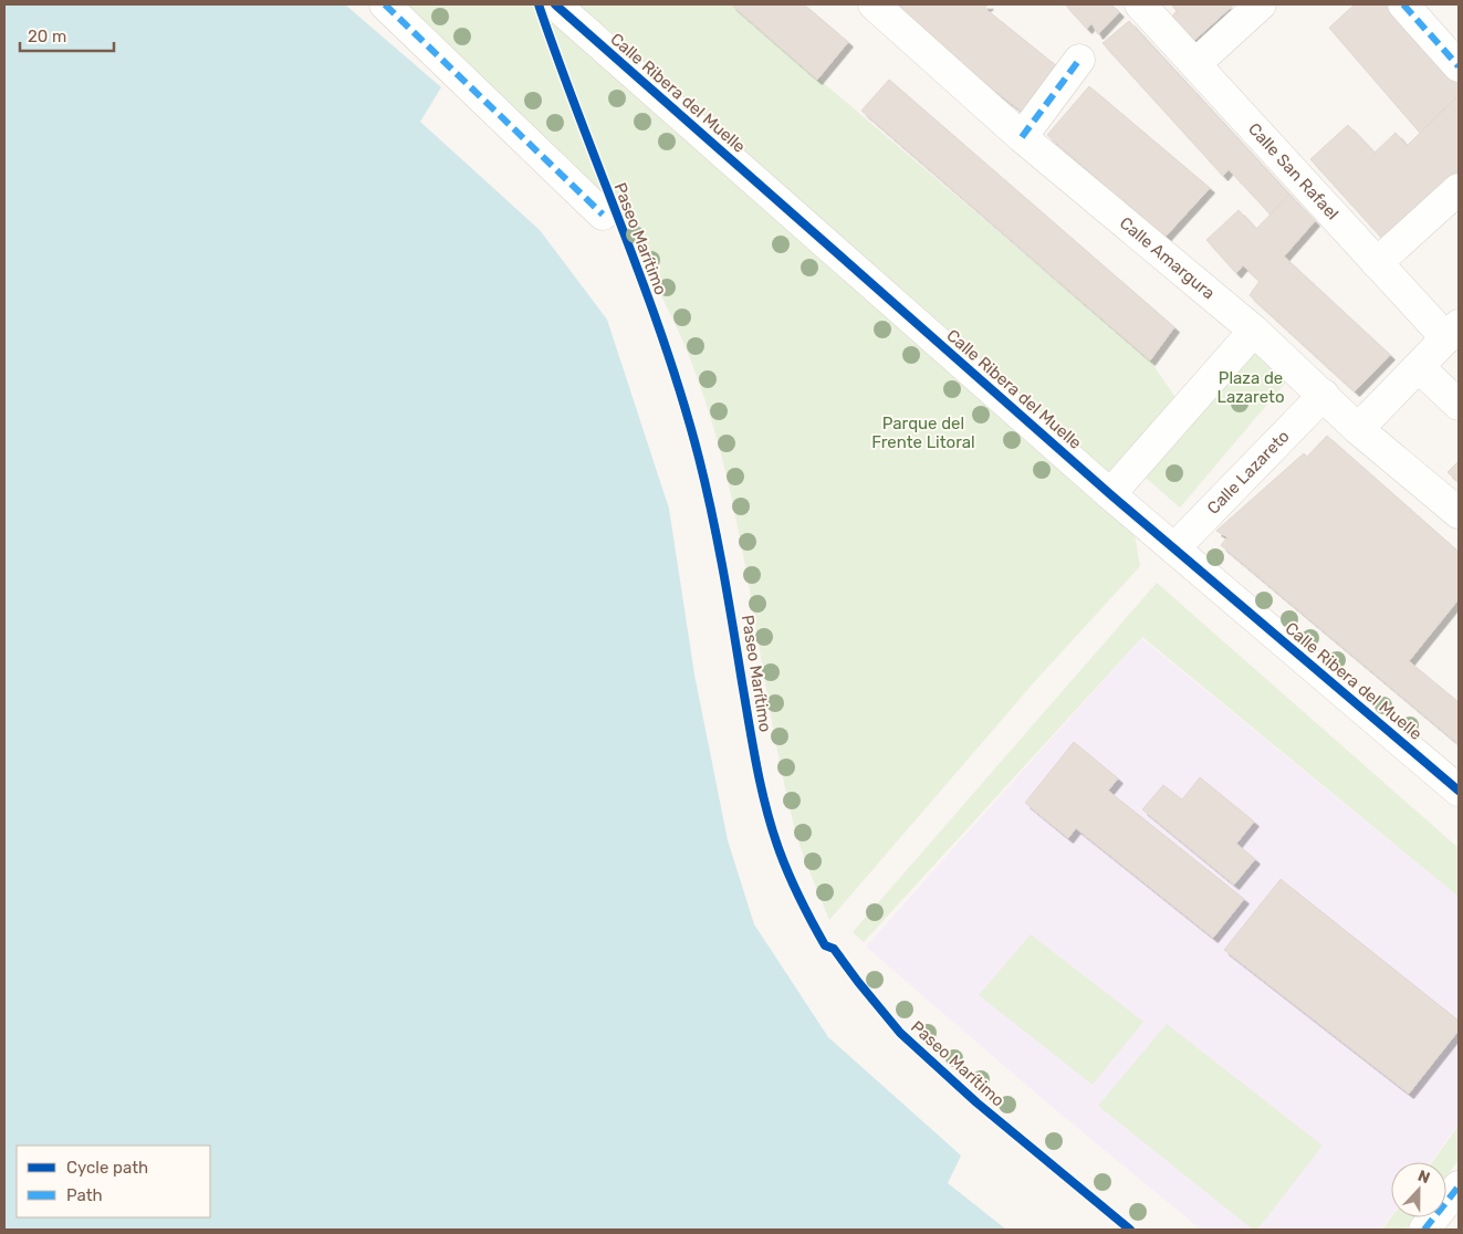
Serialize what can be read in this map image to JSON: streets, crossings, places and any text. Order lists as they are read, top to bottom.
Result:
{
  "streets": {
    "street": [
      "Calle Ribera del Muelle",
      "Calle San Rafael",
      "Calle Amargura",
      "Calle Lazareto"
    ],
    "cycle path": ["Paseo Marítimo"]
  },
  "crossings": [
    ["Calle Ribera del Muelle", "Calle Lazareto"],
    ["Calle Amargura", "Calle Lazareto"]
  ],
  "parks": ["Plaza de Lazareto", "Parque del Frente Litoral"],
  "legend": ["Cycle path", "Path"],
  "scale_bar": "20 m",
  "north": "top"
}
